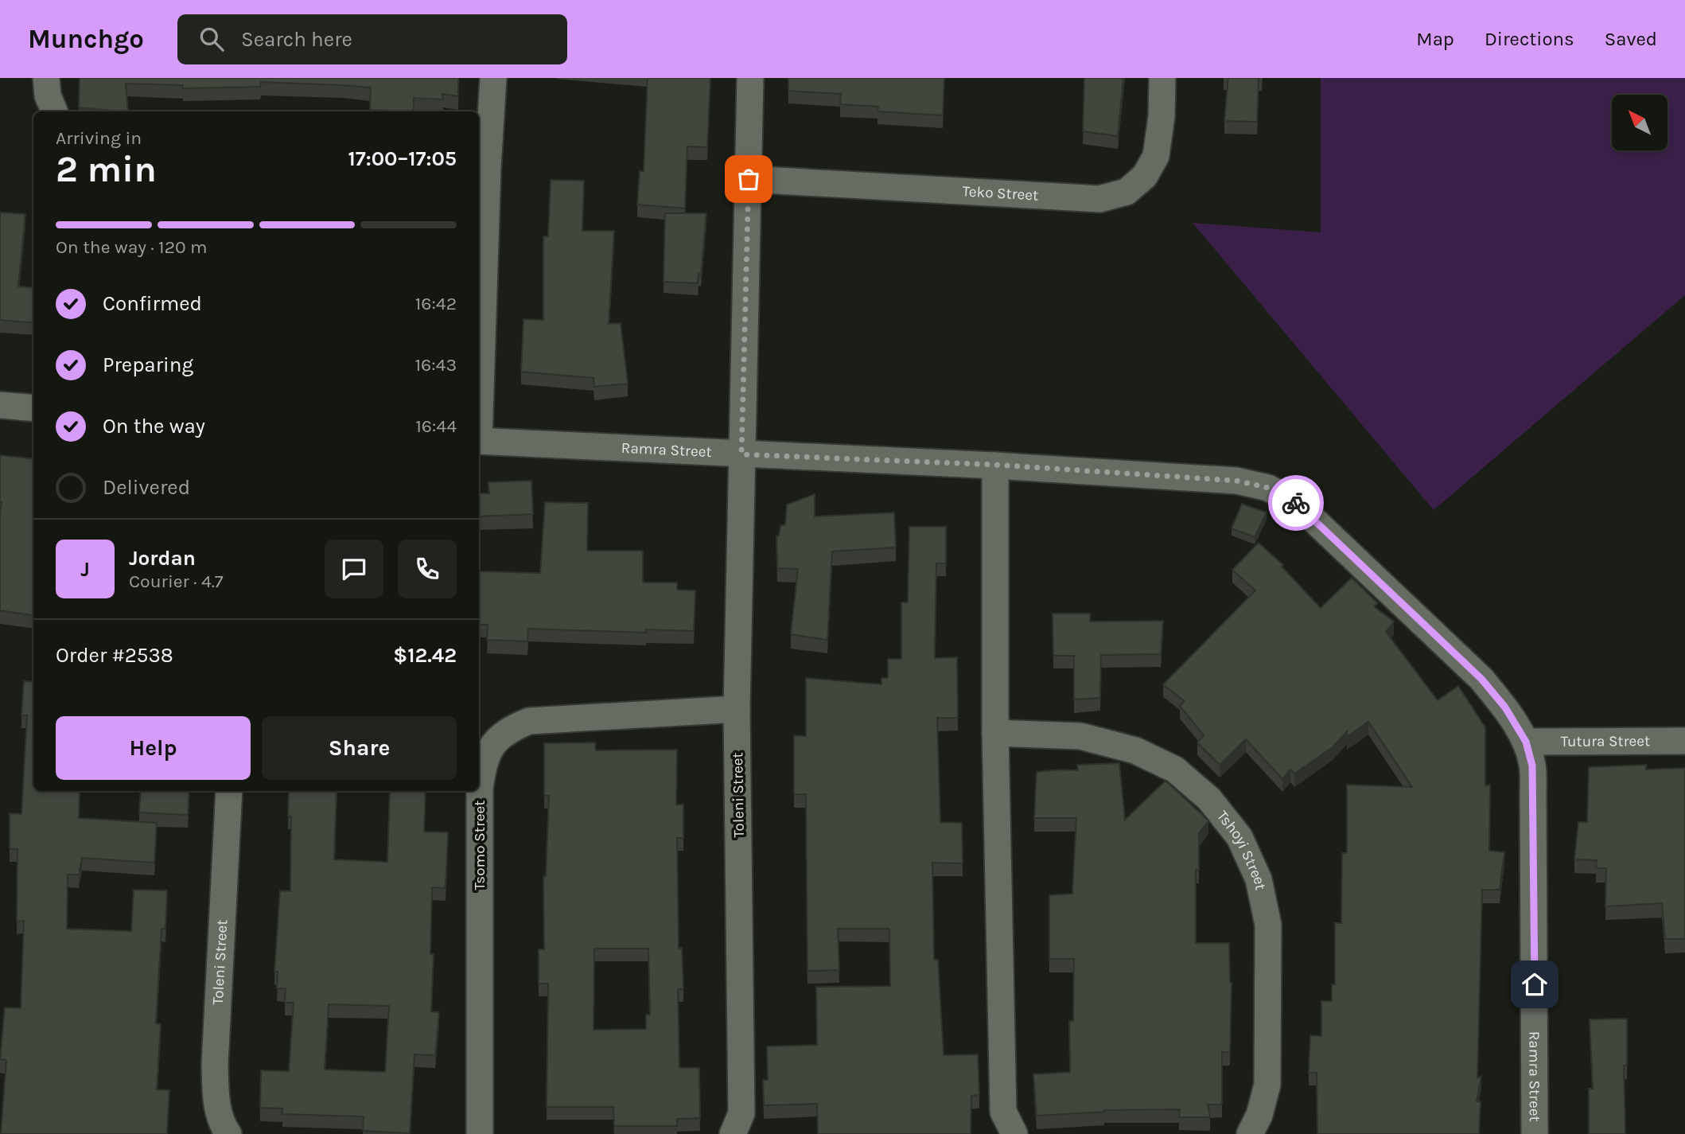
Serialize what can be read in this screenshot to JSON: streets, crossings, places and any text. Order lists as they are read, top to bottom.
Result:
{
  "streets": {
    "street": [
      "Teko Street",
      "Ramra Street",
      "Tutura Street",
      "Toleni Street",
      "Tsomo Street",
      "Tshoyi Street"
    ]
  },
  "crossings": [
    ["Ramra Street", "Tutura Street"],
    ["Ramra Street", "Toleni Street"],
    ["Toleni Street", "Tsomo Street"]
  ],
  "north": "top left",
  "page": {
    "header": "Munchgo",
    "search": "Search here",
    "nav": ["Map", "Directions", "Saved"],
    "heading": ["2 min", "Arriving in", "17:00–17:05"],
    "panel": [
      "Jordan",
      "Courier · 4.7",
      "Order #2538",
      "$12.42"
    ],
    "bar": "On the way · 120 m",
    "list": [
      ["Confirmed", "16:42"],
      ["Preparing", "16:43"],
      ["On the way", "16:44"],
      "Delivered"
    ],
    "round": "J",
    "buttons": ["Help", "Share"]
  }
}
